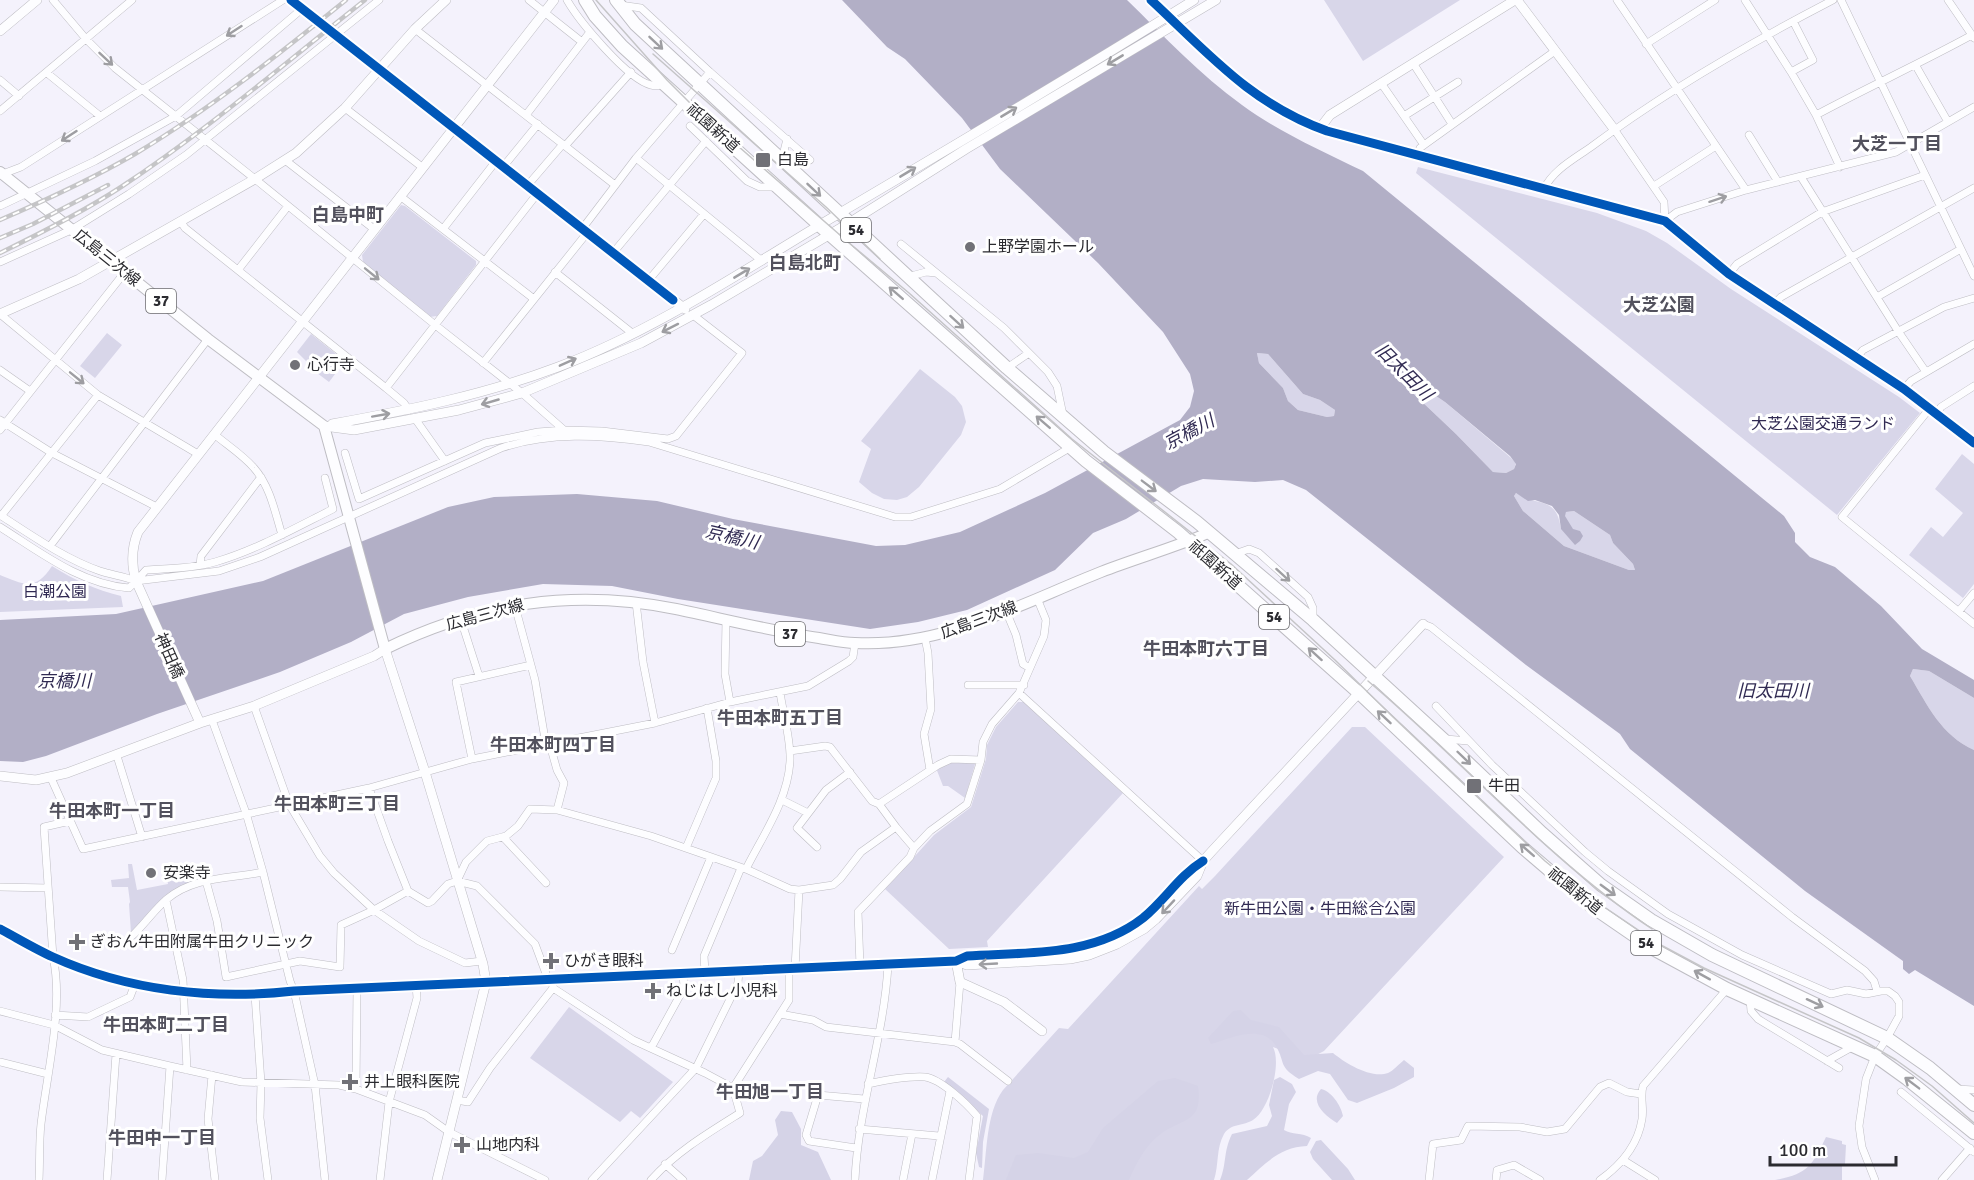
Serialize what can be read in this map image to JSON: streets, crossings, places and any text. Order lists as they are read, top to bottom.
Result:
{
  "streets": {
    "highway": ["祇園新道", "54"],
    "main road": ["広島三次線", "37"],
    "street": ["神田橋"]
  },
  "crossings": [
    ["祇園新道", "広島三次線"],
    ["広島三次線", "神田橋"]
  ],
  "districts": [
    "大芝一丁目",
    "白島中町",
    "白島北町",
    "大芝公園",
    "牛田本町六丁目",
    "牛田本町五丁目",
    "牛田本町四丁目",
    "牛田本町三丁目",
    "牛田本町一丁目",
    "牛田本町二丁目",
    "牛田旭一丁目",
    "牛田中一丁目"
  ],
  "water": ["旧太田川", "京橋川"],
  "parks": ["大芝公園交通ランド", "白潮公園", "新牛田公園・牛田総合公園"],
  "places": {
    "transit": ["白島", "牛田"],
    "other": ["上野学園ホール", "心行寺", "安楽寺"],
    "health": [
      "ぎおん牛田附属牛田クリニック",
      "ひがき眼科",
      "ねじはし小児科",
      "井上眼科医院",
      "山地内科"
    ]
  },
  "scale_bar": "100 m"
}
